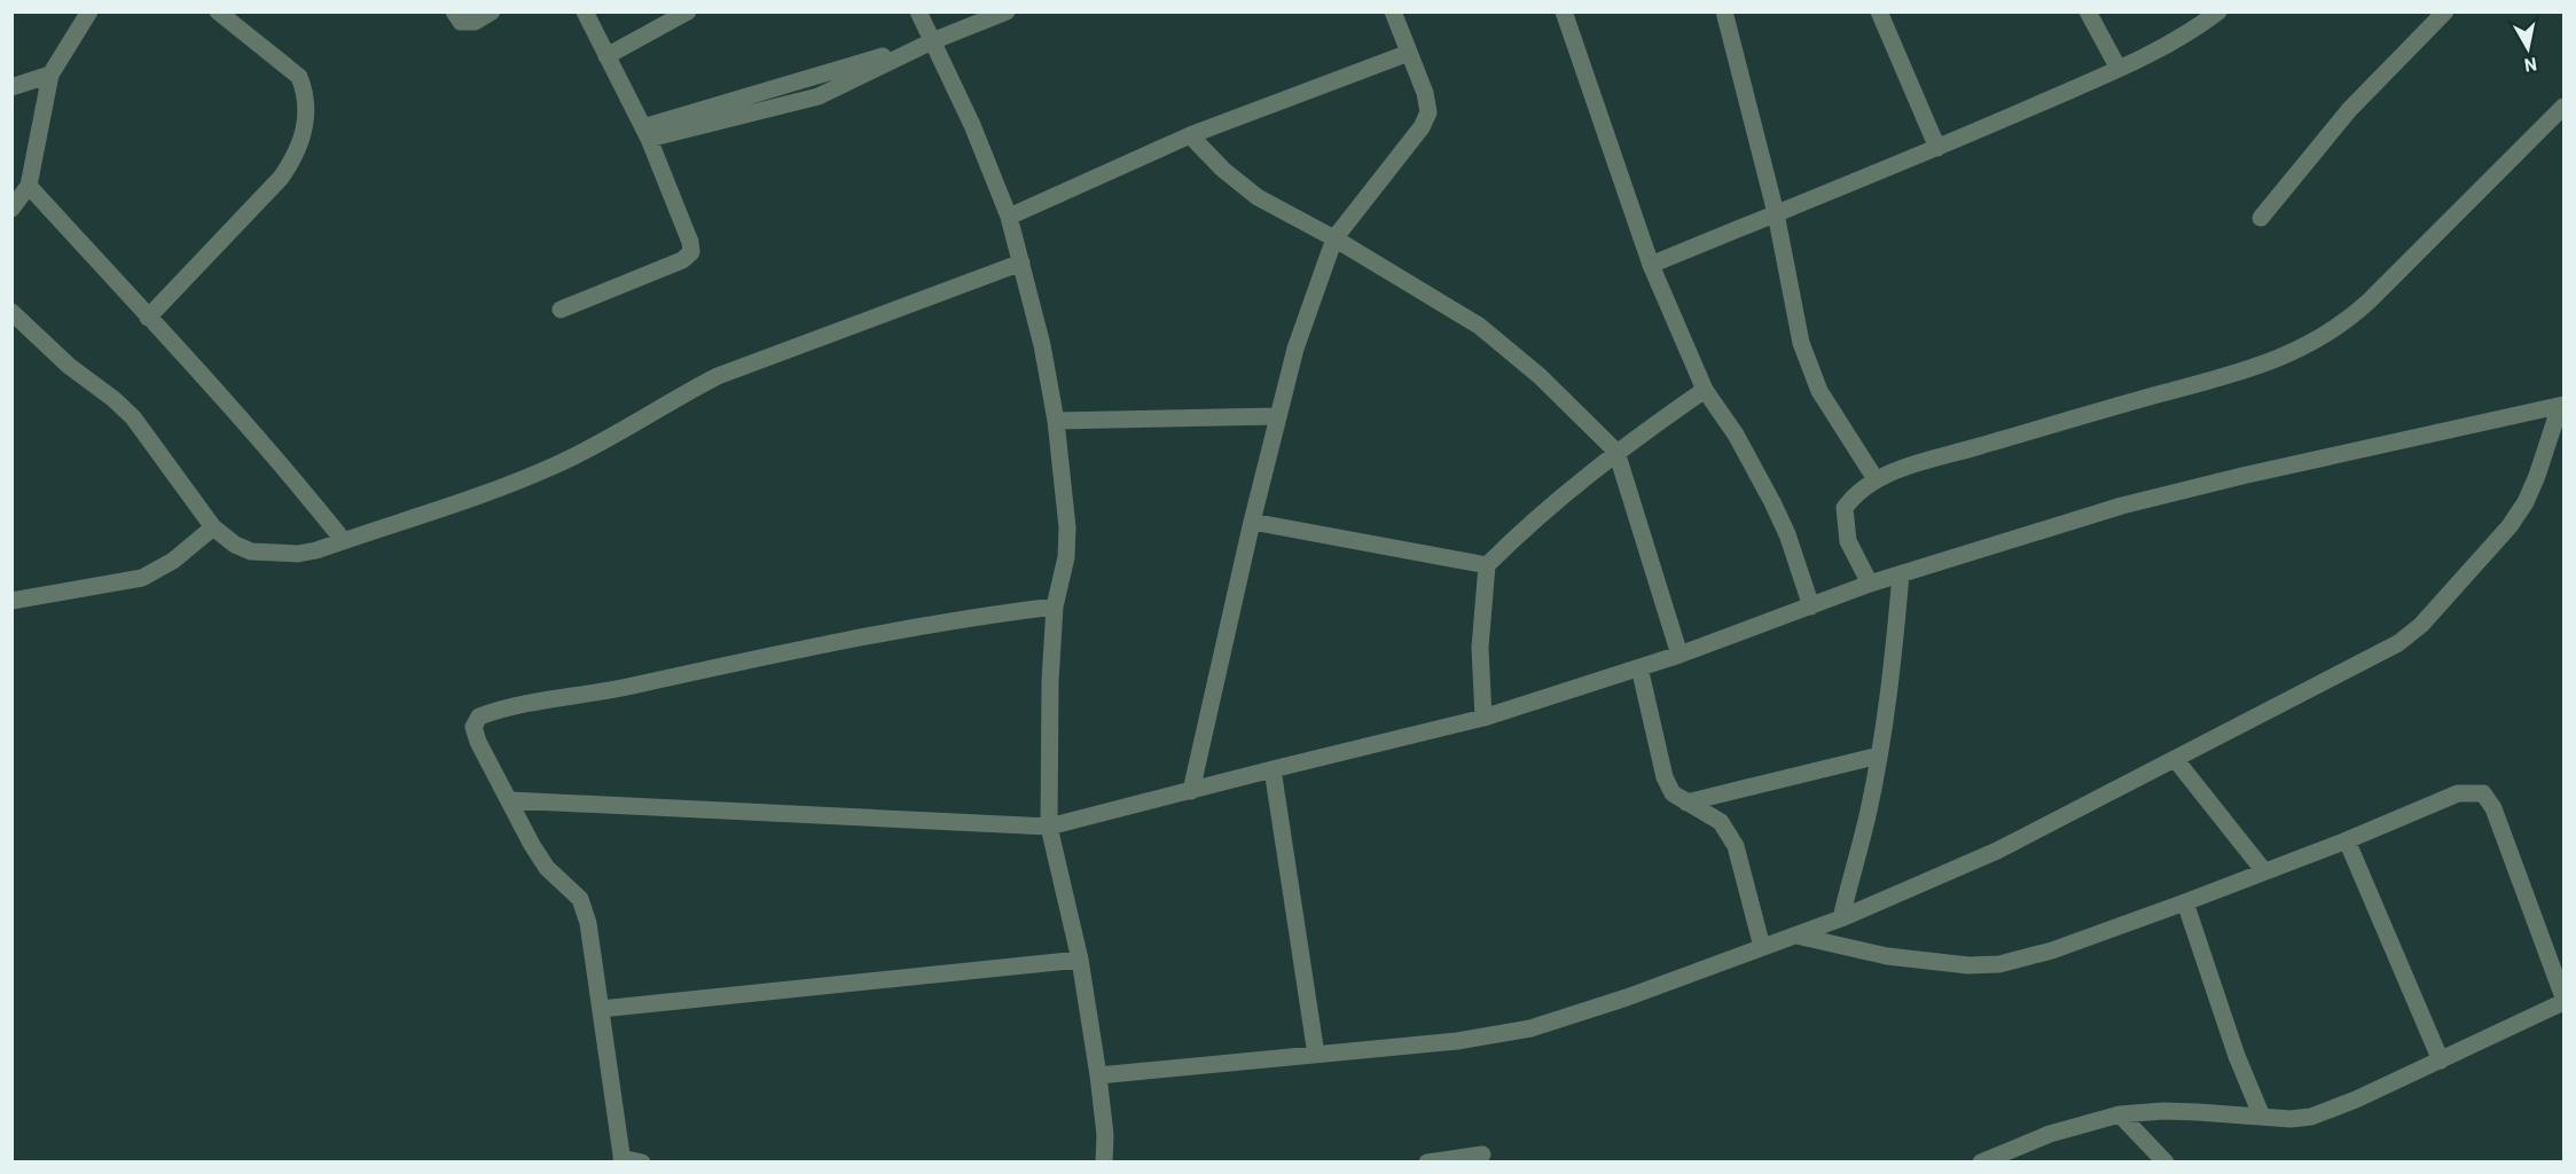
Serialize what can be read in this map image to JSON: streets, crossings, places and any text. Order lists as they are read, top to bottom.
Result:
{
  "north": "bottom"
}
